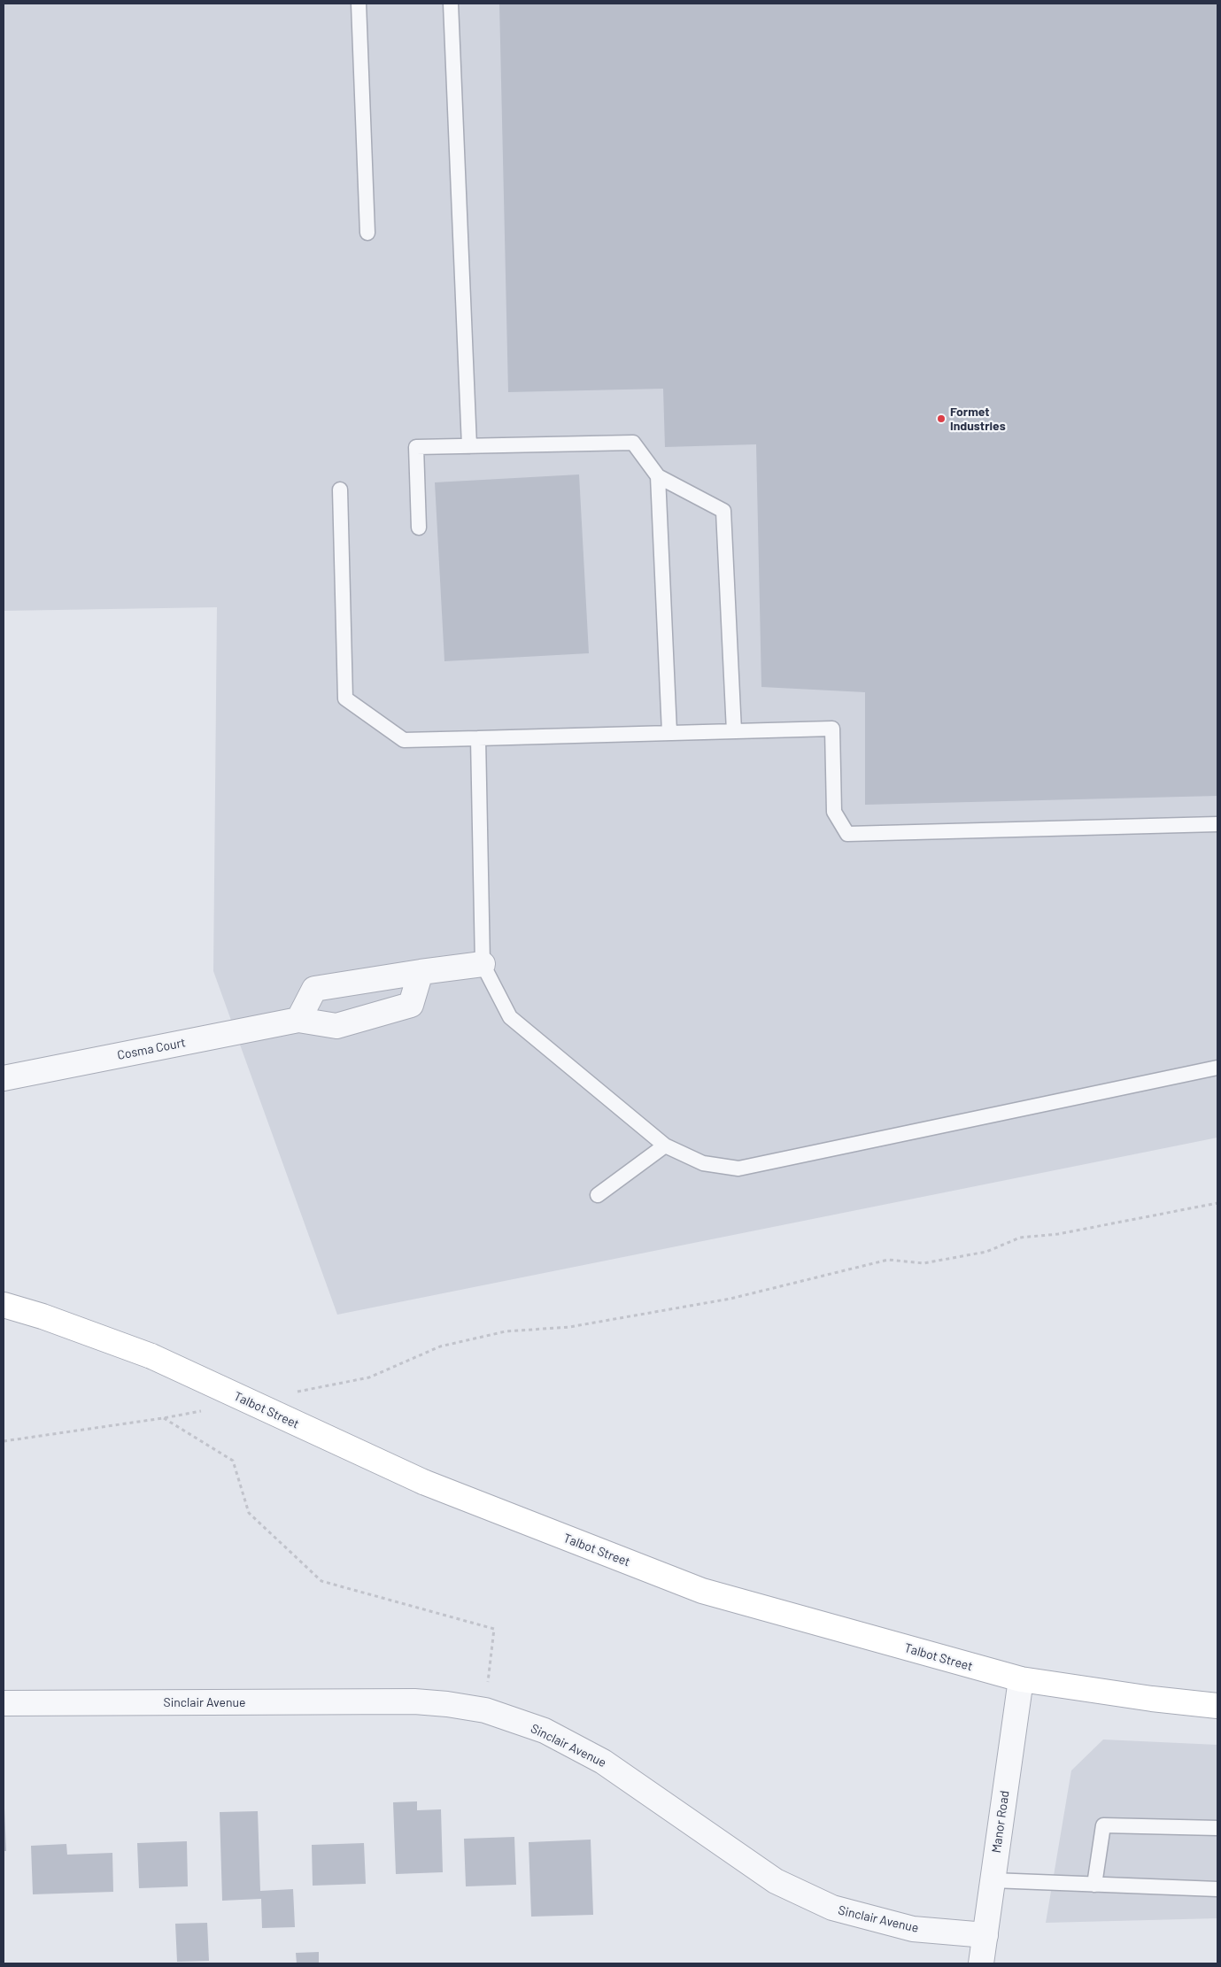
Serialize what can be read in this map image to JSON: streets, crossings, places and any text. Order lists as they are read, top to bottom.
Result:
{
  "streets": {
    "main road": ["Talbot Street"],
    "street": ["Cosma Court", "Sinclair Avenue", "Manor Road"]
  },
  "crossings": [
    ["Talbot Street", "Manor Road"],
    ["Sinclair Avenue", "Manor Road"]
  ],
  "places": ["Formet Industries"]
}
